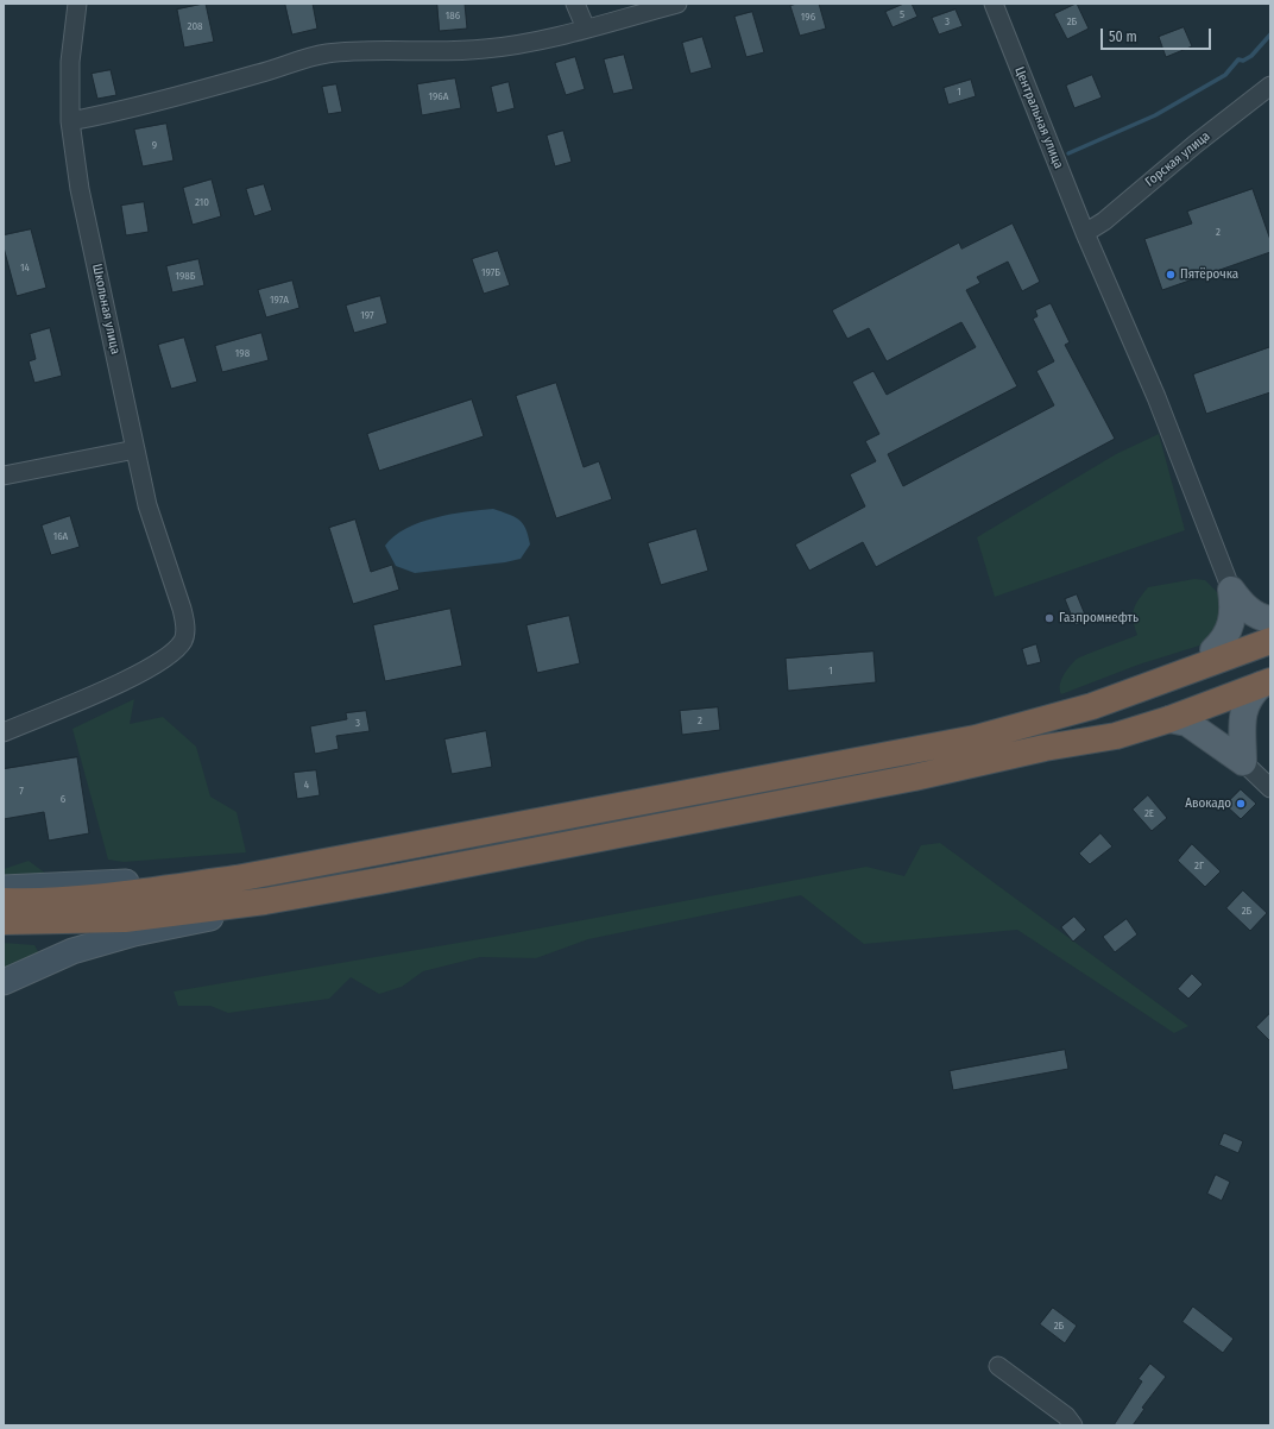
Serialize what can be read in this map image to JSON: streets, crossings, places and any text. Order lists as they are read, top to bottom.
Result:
{
  "streets": {
    "street": ["Центральная улица", "Горская улица", "Школьная улица"]
  },
  "crossings": [
    ["Центральная улица", "Горская улица"]
  ],
  "places": ["Пятёрочка", "Газпромнефть", "Авокадо"],
  "house_numbers": [
    "5",
    "186",
    "196",
    "3",
    "2Б",
    "208",
    "1",
    "196А",
    "9",
    "210",
    "2",
    "14",
    "197Б",
    "198Б",
    "197А",
    "197",
    "198",
    "16А",
    "1",
    "2",
    "3",
    "4",
    "7",
    "6",
    "2Е",
    "2Г",
    "2Б",
    "2Б"
  ],
  "scale_bar": "50 m"
}
